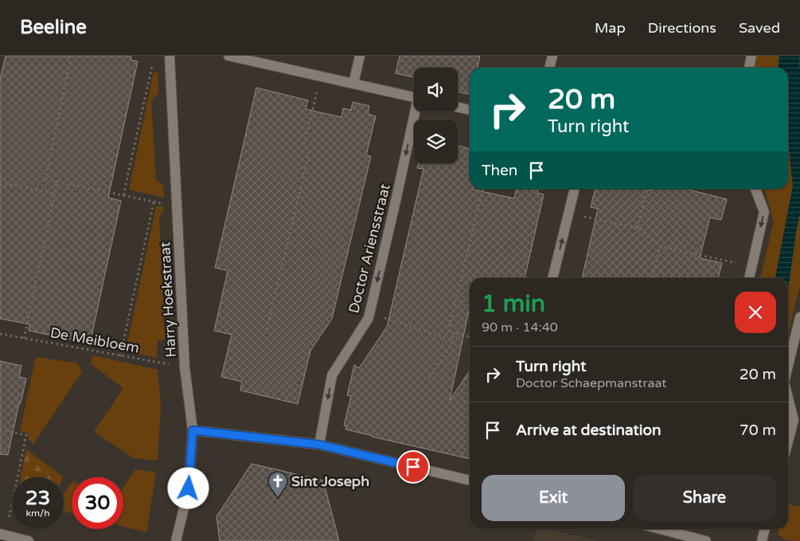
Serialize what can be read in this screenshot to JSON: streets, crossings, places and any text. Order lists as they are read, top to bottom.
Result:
{
  "streets": {
    "street": ["Doctor Ariensstraat", "Harry Hoekstraat"],
    "path": ["De Meibloem"]
  },
  "crossings": [
    ["Harry Hoekstraat", "De Meibloem"]
  ],
  "one_way": ["Doctor Ariensstraat"],
  "places": {
    "church": ["Sint Joseph"]
  },
  "page": {
    "header": "Beeline",
    "nav": ["Map", "Directions", "Saved"],
    "turn": ["20 m", "Turn right"],
    "then": "Then",
    "heading": ["1 min", "90 m · 14:40"],
    "list": [
      {
        "name": "Turn right",
        "note": "Doctor Schaepmanstraat",
        "value": "20 m"
      },
      {
        "name": "Arrive at destination",
        "value": "70 m"
      }
    ],
    "buttons": ["Exit", "Share"],
    "speed": "23 km/h",
    "limit": "30"
  }
}
